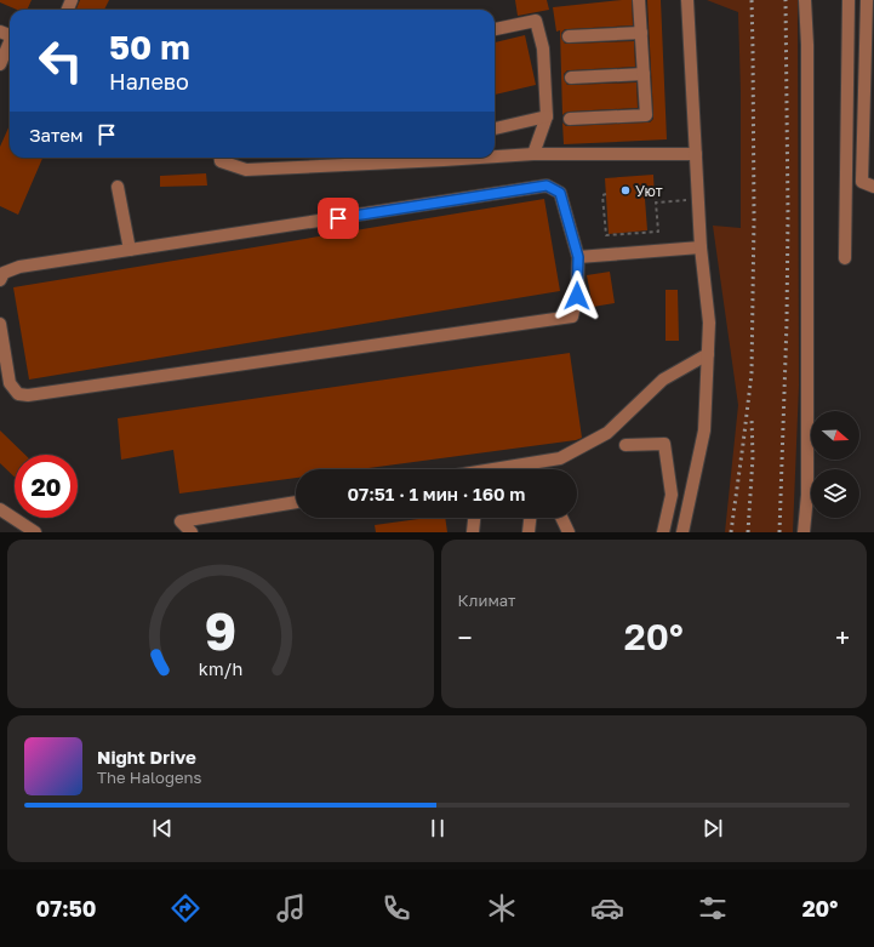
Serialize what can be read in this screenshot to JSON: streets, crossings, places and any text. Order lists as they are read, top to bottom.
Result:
{
  "places": ["Уют"],
  "north": "right",
  "page": {
    "turn": ["50 m", "Налево"],
    "then": "Затем",
    "limit": "20",
    "trip": "07:51 · 1 мин · 160 m",
    "tile": "Климат",
    "heat": ["−", "20°", "+"],
    "song": ["Night Drive", "The Halogens"],
    "tabs": ["07:50", "20°"],
    "gauge": ["9", "km/h"]
  }
}
